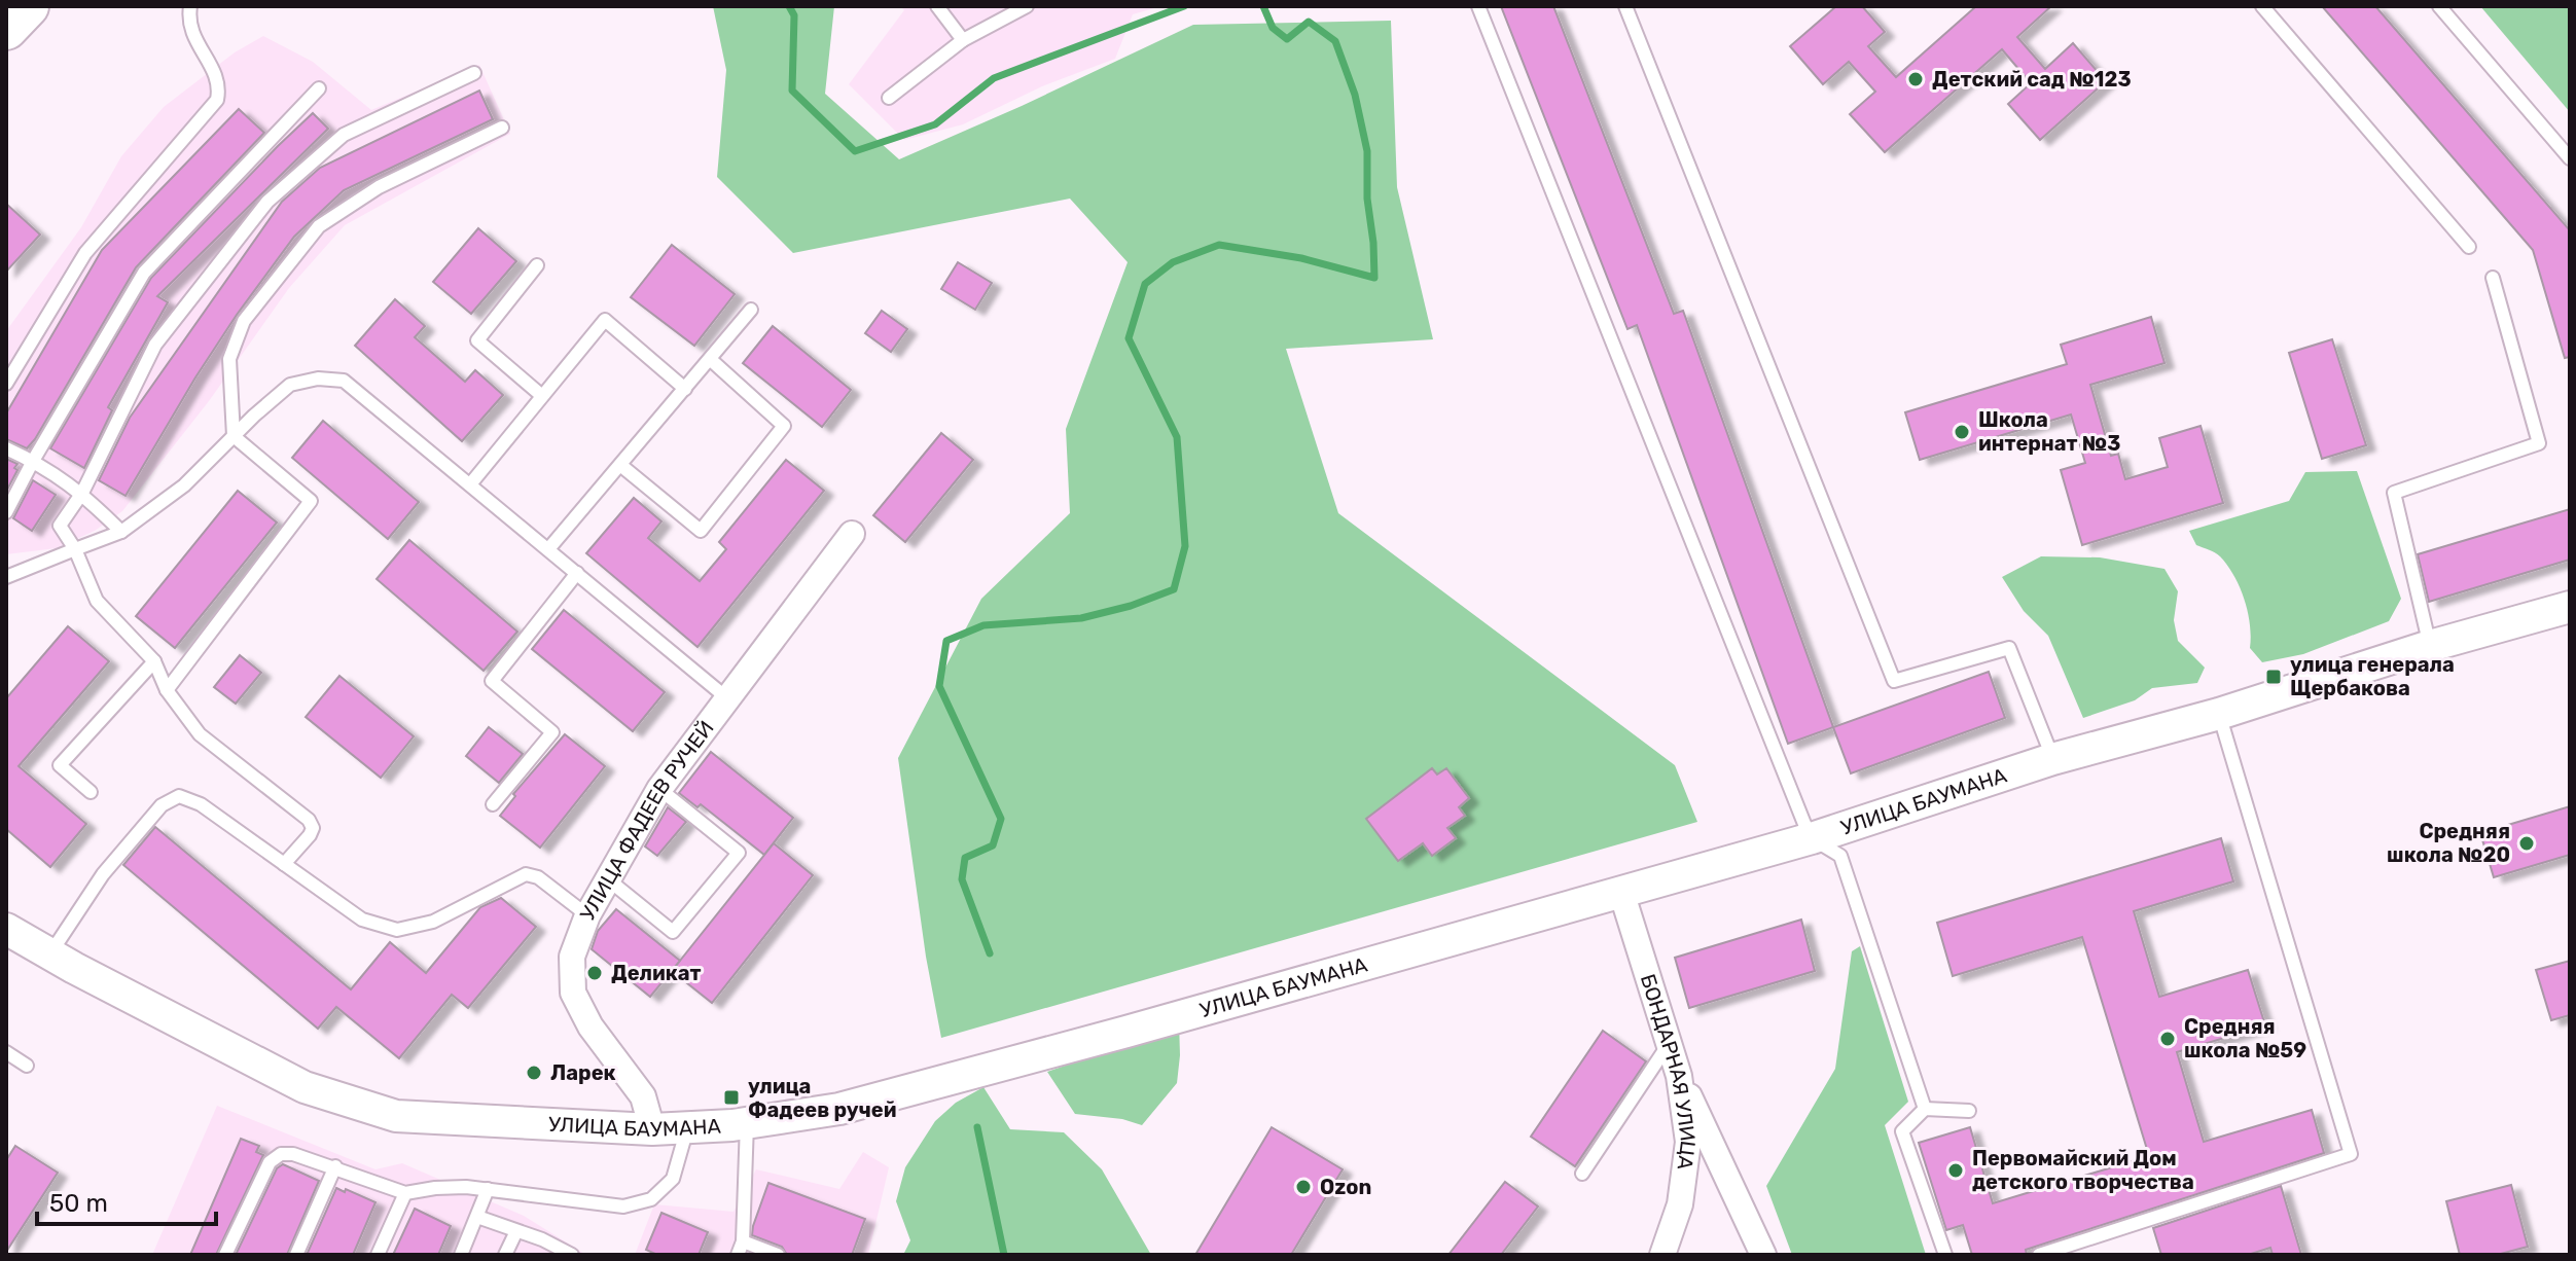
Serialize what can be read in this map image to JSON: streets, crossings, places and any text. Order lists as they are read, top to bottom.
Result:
{
  "streets": {
    "street": ["УЛИЦА БАУМАНА", "УЛИЦА ФАДЕЕВ РУЧЕЙ", "БОНДАРНАЯ УЛИЦА"]
  },
  "crossings": [
    ["УЛИЦА БАУМАНА", "УЛИЦА ФАДЕЕВ РУЧЕЙ"],
    ["УЛИЦА БАУМАНА", "БОНДАРНАЯ УЛИЦА"]
  ],
  "places": {
    "other": [
      "Детский сад №123",
      "Школа интернат №3",
      "Средняя школа №20",
      "Деликат",
      "Средняя школа №59",
      "Ларек",
      "Первомайский Дом детского творчества",
      "Ozon"
    ],
    "transit": ["улица генерала Щербакова", "улица Фадеев ручей"]
  },
  "scale_bar": "50 m"
}
